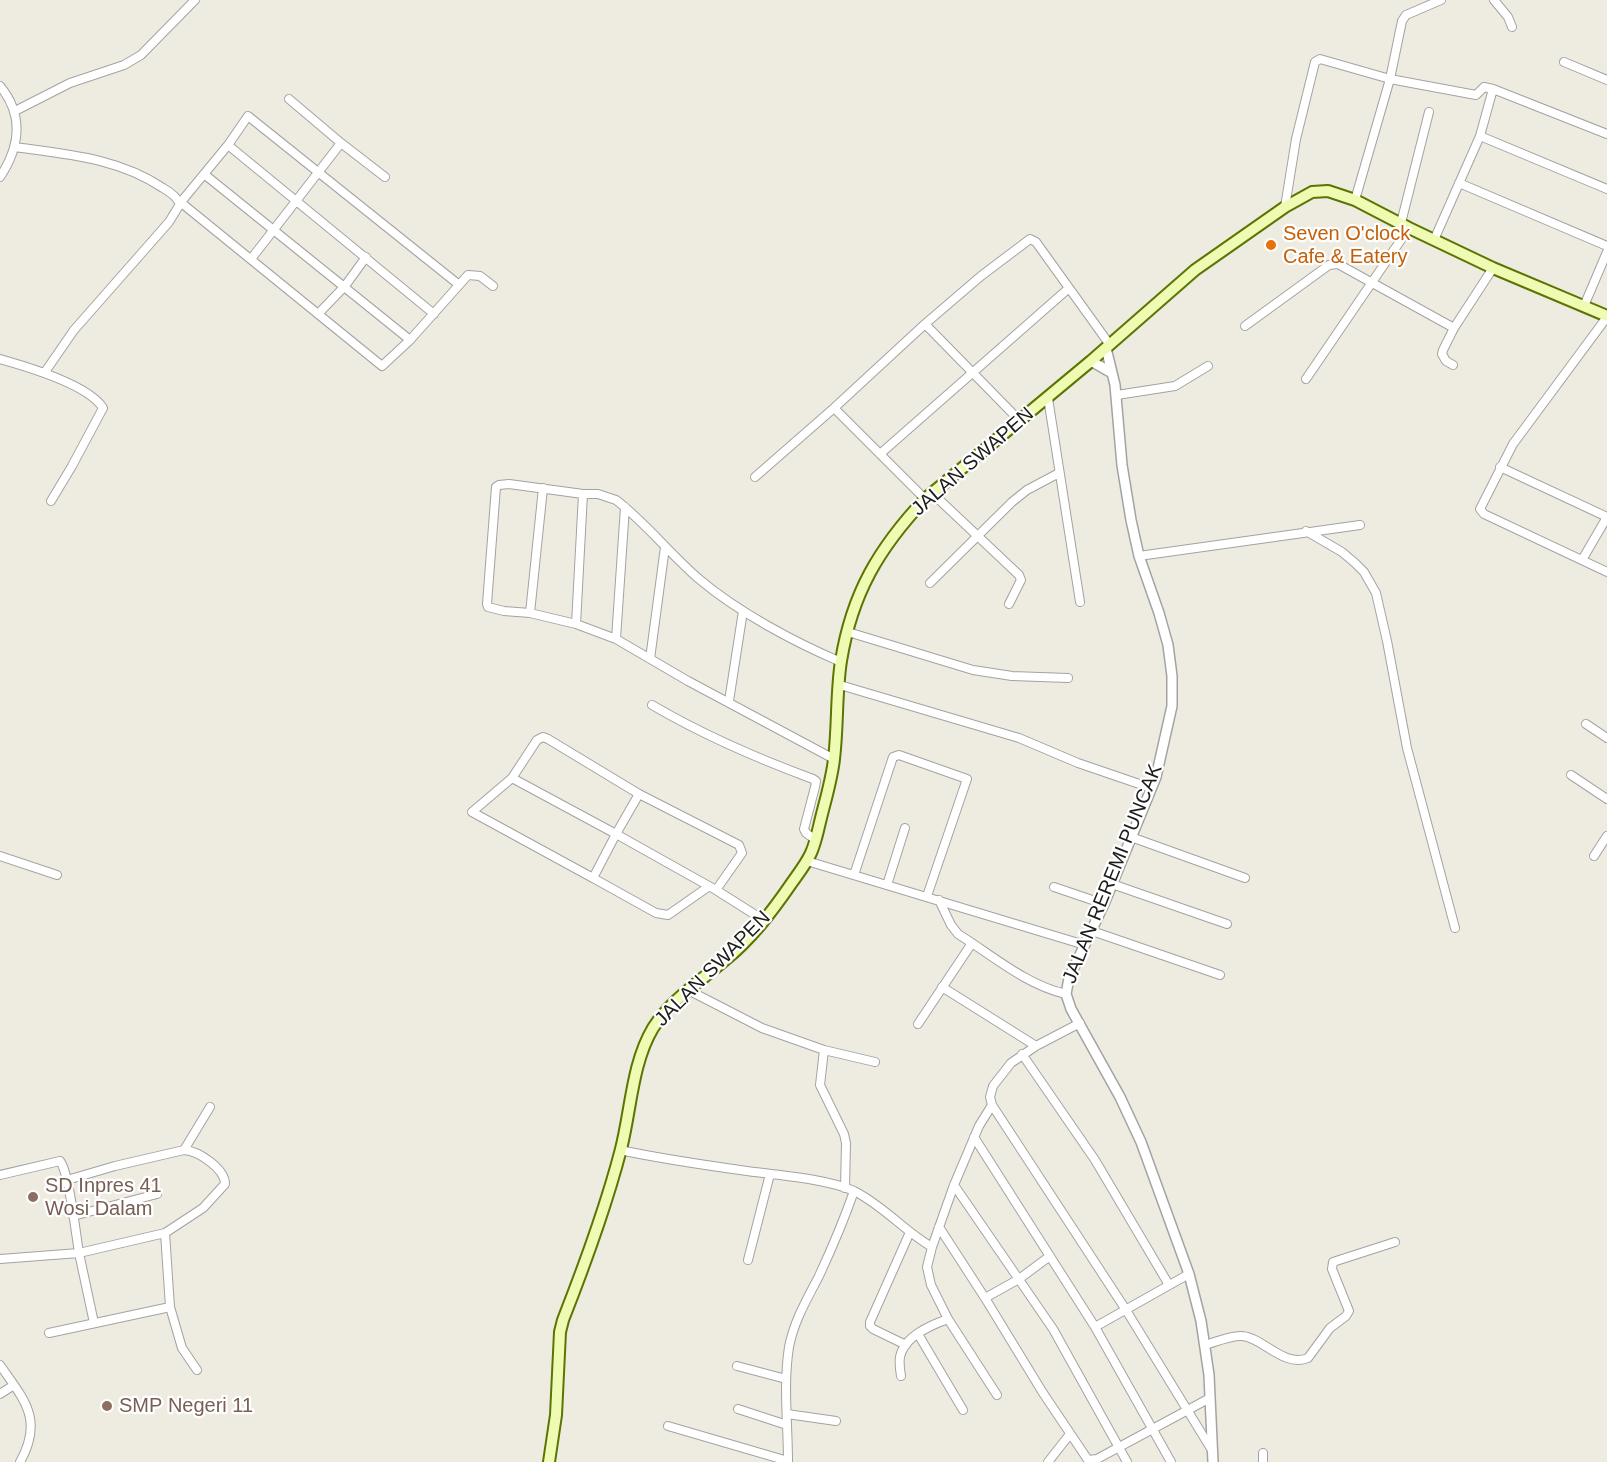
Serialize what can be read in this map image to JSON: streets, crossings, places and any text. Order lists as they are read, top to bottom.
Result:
{
  "streets": {
    "main road": ["JALAN SWAPEN"],
    "street": ["JALAN REREMI PUNCAK"]
  },
  "places": ["Seven O'clock Cafe & Eatery", "SD Inpres 41 Wosi Dalam", "SMP Negeri 11"]
}
